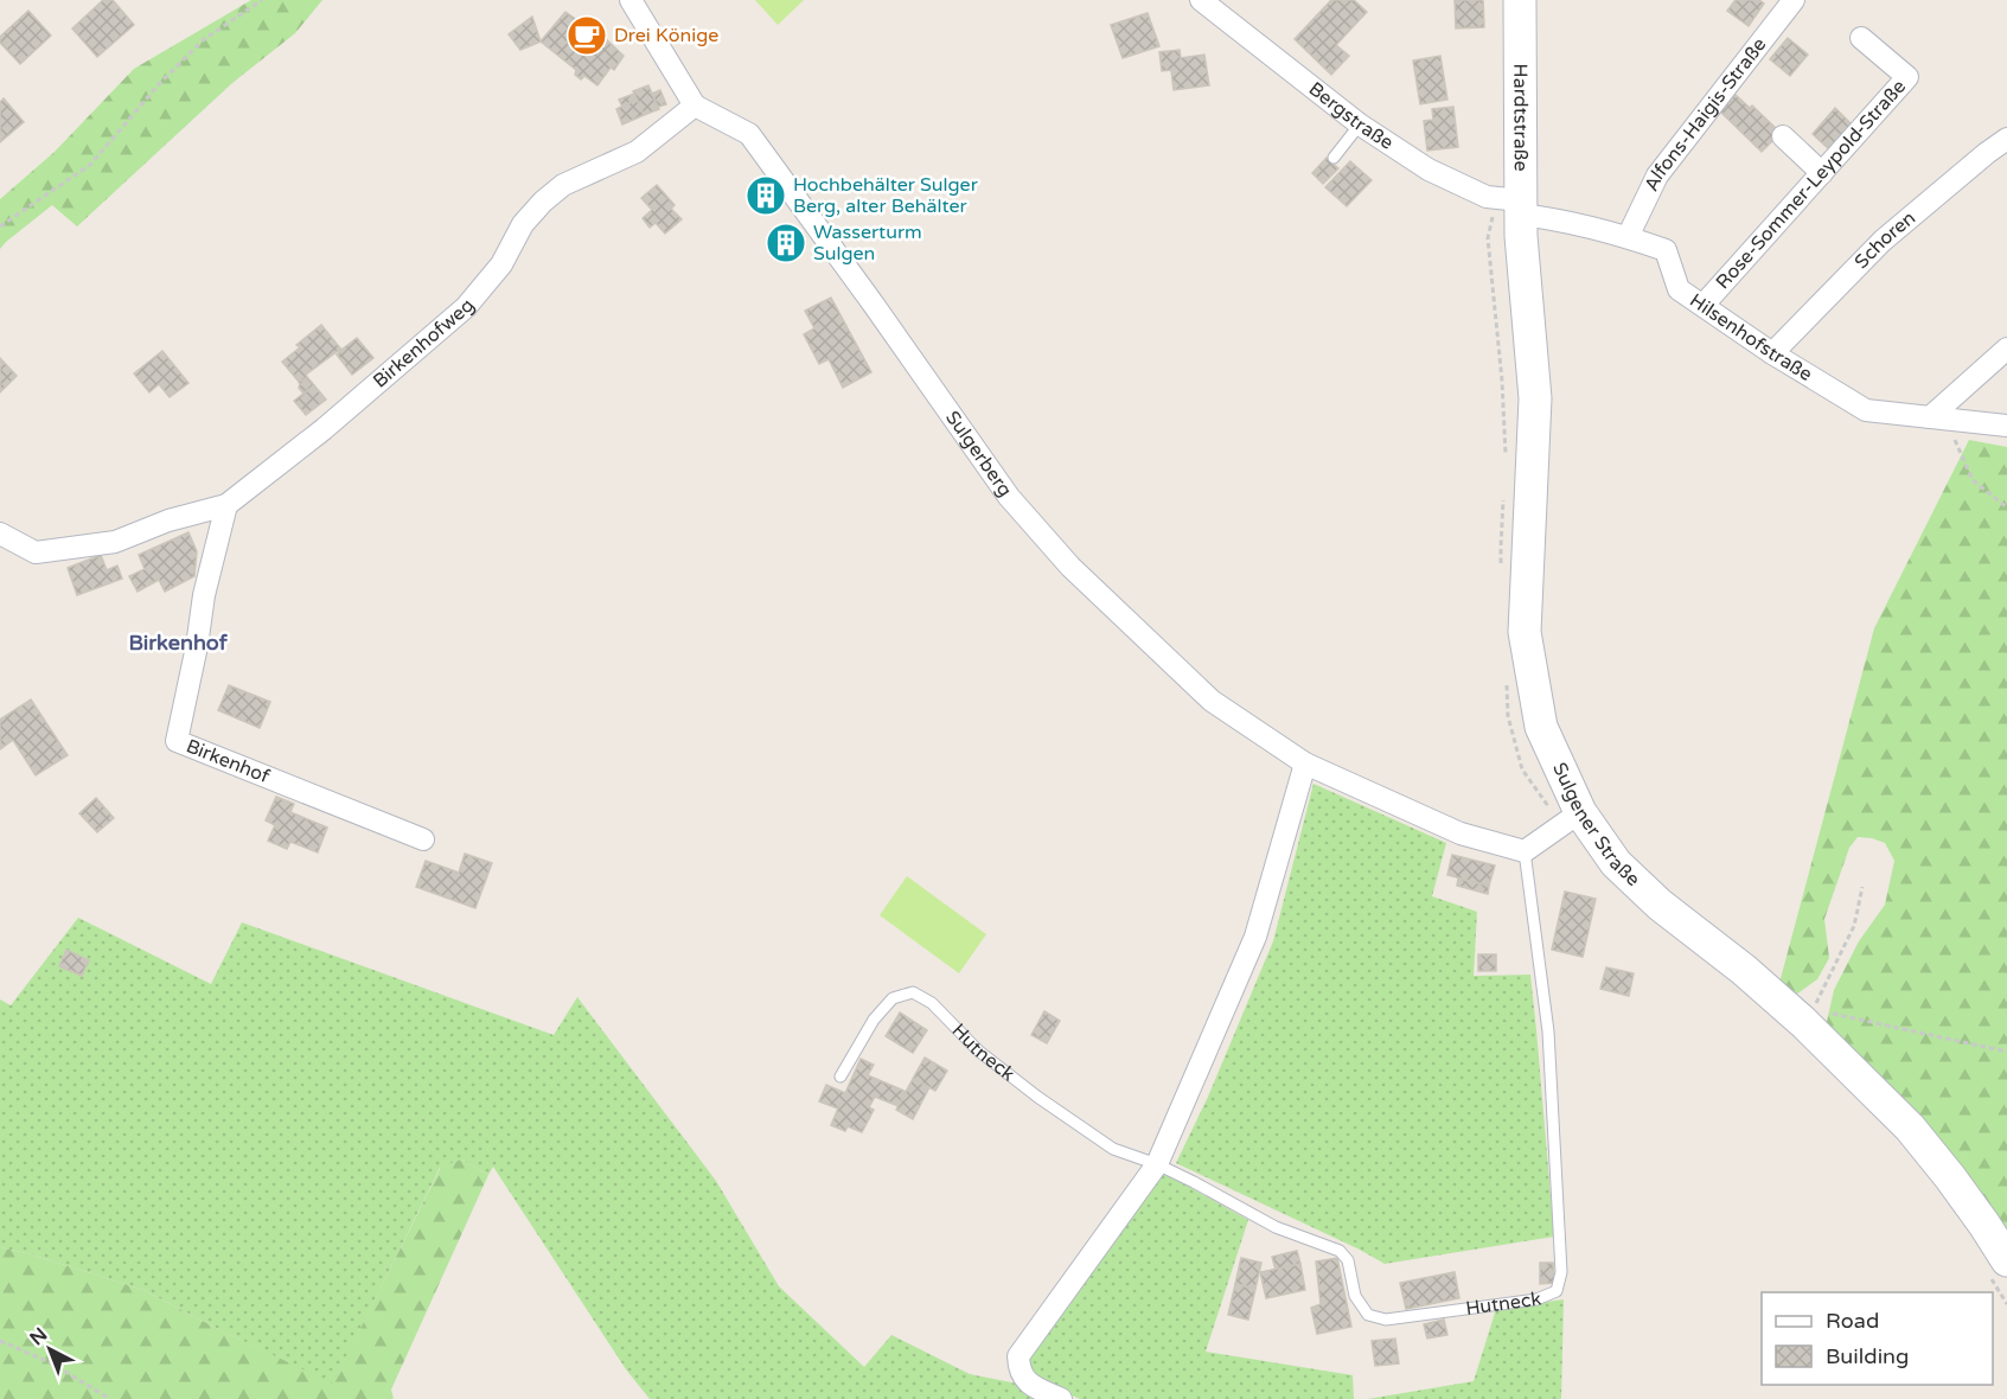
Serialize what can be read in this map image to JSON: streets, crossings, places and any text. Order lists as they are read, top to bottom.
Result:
{
  "streets": {
    "main road": ["Hardtstraße", "Sulgener Straße"],
    "street": [
      "Bergstraße",
      "Alfons-Haigis-Straße",
      "Rose-Sommer-Leypold-Straße",
      "Schoren",
      "Hilsenhofstraße",
      "Birkenhofweg",
      "Sulgerberg",
      "Birkenhof"
    ],
    "lane": ["Hutneck"]
  },
  "crossings": [
    ["Bergstraße", "Hardtstraße"],
    ["Bergstraße", "Hilsenhofstraße"],
    ["Bergstraße", "Sulgener Straße"],
    ["Alfons-Haigis-Straße", "Hilsenhofstraße"],
    ["Hardtstraße", "Hilsenhofstraße"],
    ["Hardtstraße", "Sulgener Straße"],
    ["Rose-Sommer-Leypold-Straße", "Hilsenhofstraße"],
    ["Schoren", "Hilsenhofstraße"],
    ["Hilsenhofstraße", "Sulgener Straße"],
    ["Birkenhofweg", "Sulgerberg"],
    ["Birkenhofweg", "Birkenhof"]
  ],
  "districts": ["Birkenhof"],
  "places": {
    "cafe": ["Drei Könige"],
    "building": ["Hochbehälter Sulger Berg, alter Behälter", "Wasserturm Sulgen"]
  },
  "legend": ["Road", "Building"],
  "north": "top left"
}
